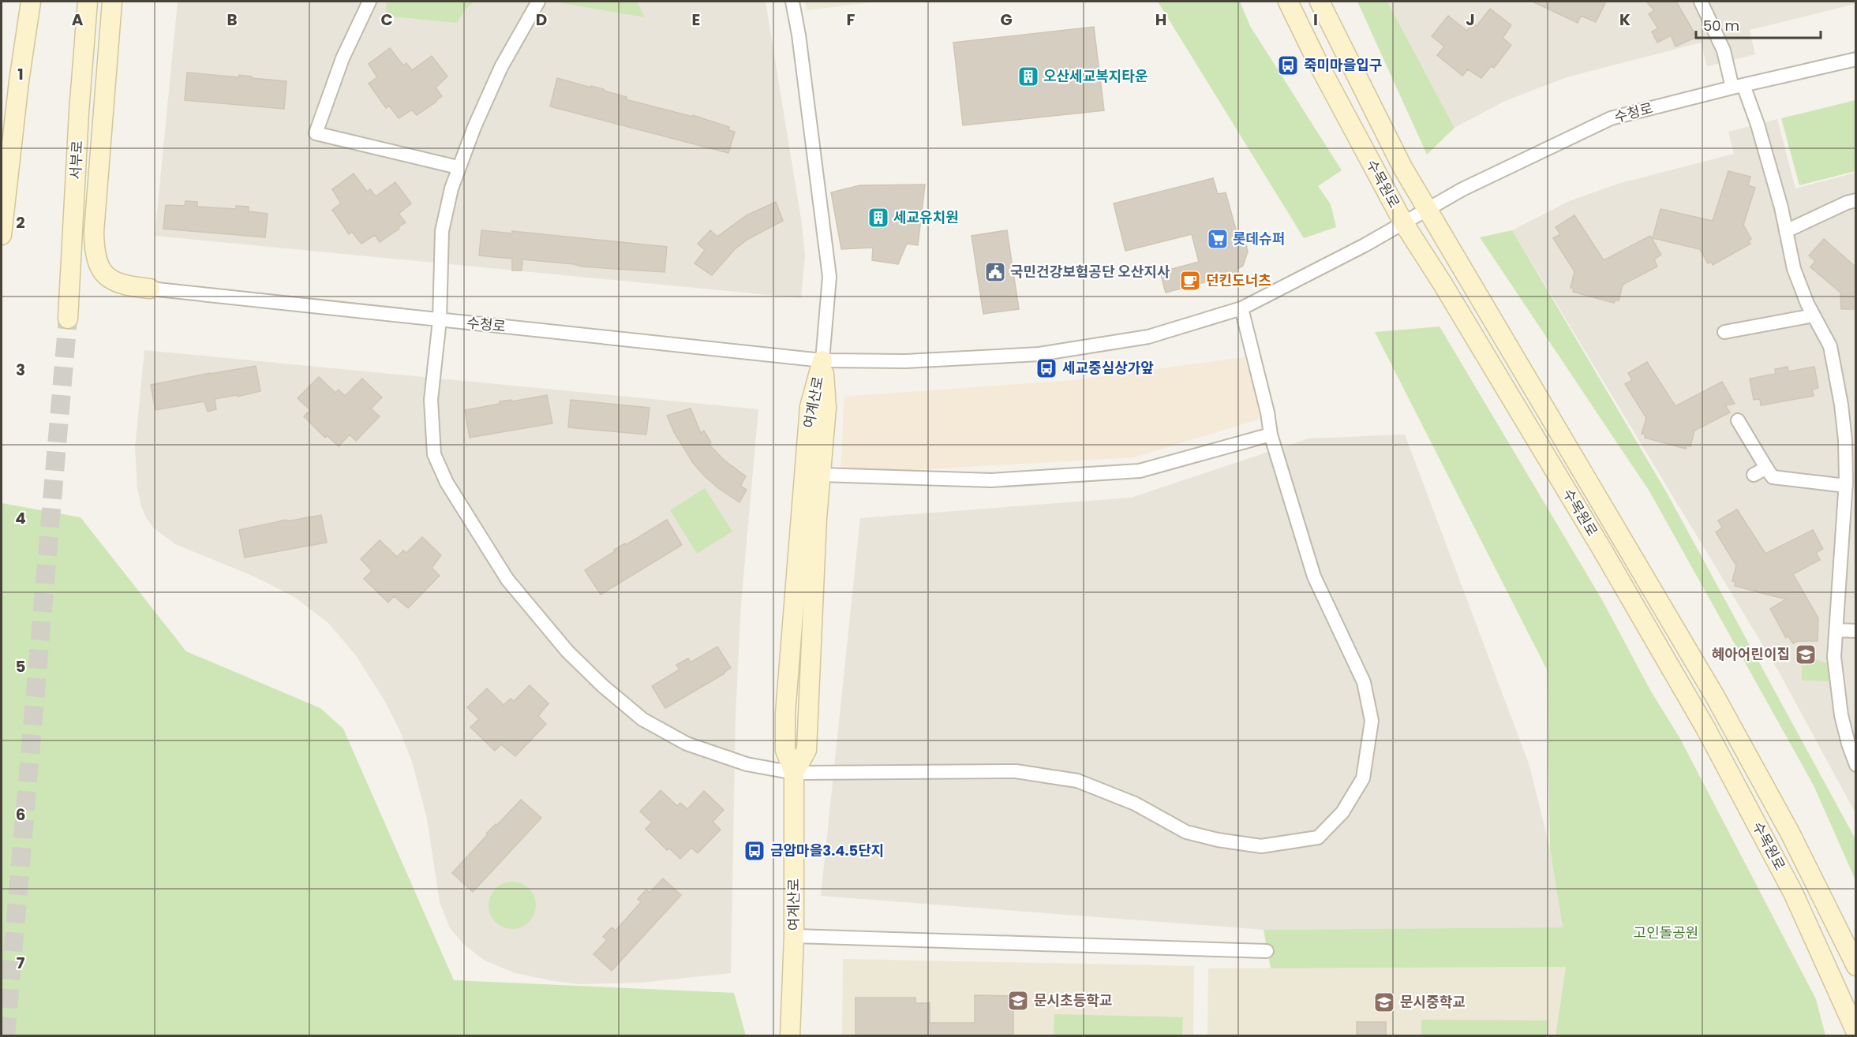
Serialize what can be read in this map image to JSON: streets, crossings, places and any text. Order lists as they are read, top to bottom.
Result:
{
  "streets": {
    "street": [
      "수청로",
      "서부로",
      "수목원로",
      "여계산로"
    ]
  },
  "crossings": [
    ["수청로", "수목원로"],
    ["수청로", "여계산로"]
  ],
  "parks": ["고인돌공원"],
  "places": {
    "bus stop": ["죽미마을입구", "세교중심상가앞", "금암마을3.4.5단지"],
    "building": ["오산세교복지타운", "세교유치원"],
    "supermarket": ["롯데슈퍼"],
    "public building": ["국민건강보험공단 오산지사"],
    "cafe": ["던킨도너츠"],
    "school or university": ["혜아어린이집", "문시초등학교", "문시중학교"]
  },
  "scale_bar": "50 m",
  "grid": {
    "columns": [
      "A",
      "B",
      "C",
      "D",
      "E",
      "F",
      "G",
      "H",
      "I",
      "J",
      "K"
    ],
    "rows": [
      "1",
      "2",
      "3",
      "4",
      "5",
      "6",
      "7"
    ]
  }
}
